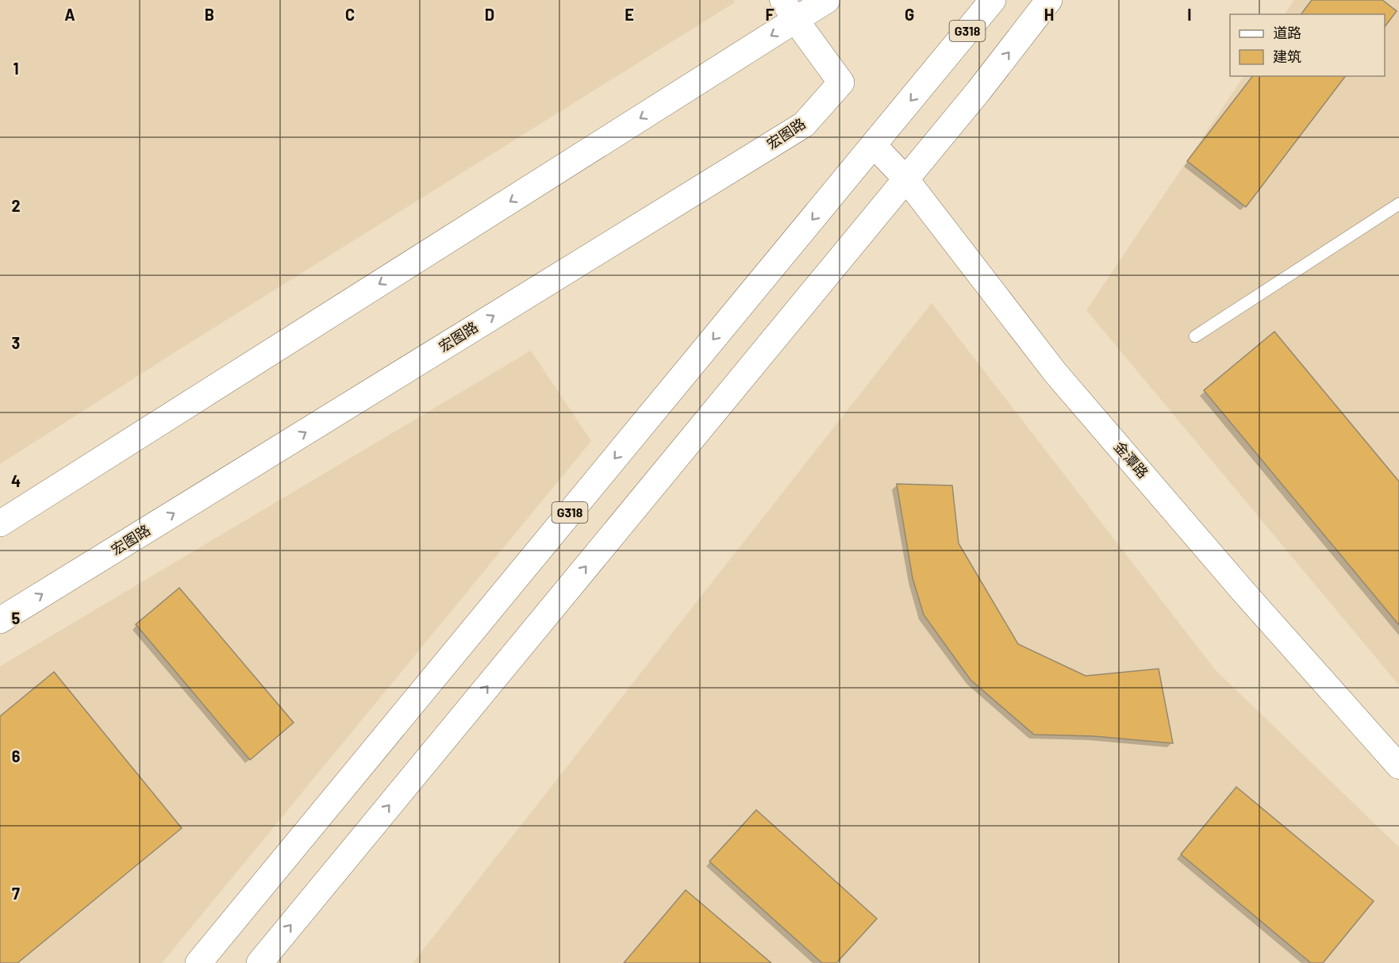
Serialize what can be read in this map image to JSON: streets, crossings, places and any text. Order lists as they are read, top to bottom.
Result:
{
  "streets": {
    "main road": ["G318", "宏图路"],
    "street": ["金潭路"]
  },
  "crossings": [
    ["G318", "金潭路"]
  ],
  "legend": ["道路", "建筑"],
  "grid": {
    "columns": [
      "A",
      "B",
      "C",
      "D",
      "E",
      "F",
      "G",
      "H",
      "I"
    ],
    "rows": [
      "1",
      "2",
      "3",
      "4",
      "5",
      "6",
      "7"
    ]
  }
}
